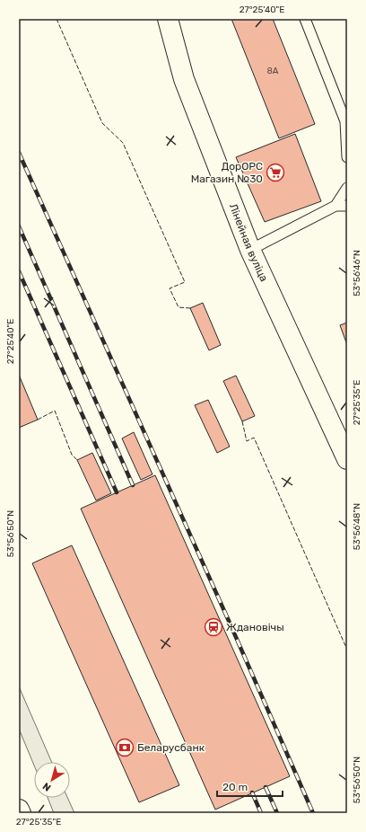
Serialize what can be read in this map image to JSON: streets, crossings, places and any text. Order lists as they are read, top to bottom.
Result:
{
  "streets": {
    "main road": ["Лінейная вуліца"]
  },
  "places": {
    "supermarket": ["ДорОРС Магазин №30"],
    "station": ["Ждановічы"],
    "bank": ["Беларусбанк"]
  },
  "house_numbers": ["8А"],
  "scale_bar": "20 m",
  "north": "bottom left",
  "coordinates": [
    "27°25'40\"E",
    "53°56'46\"N",
    "27°25'35\"E",
    "53°56'48\"N",
    "53°56'50\"N"
  ]
}
